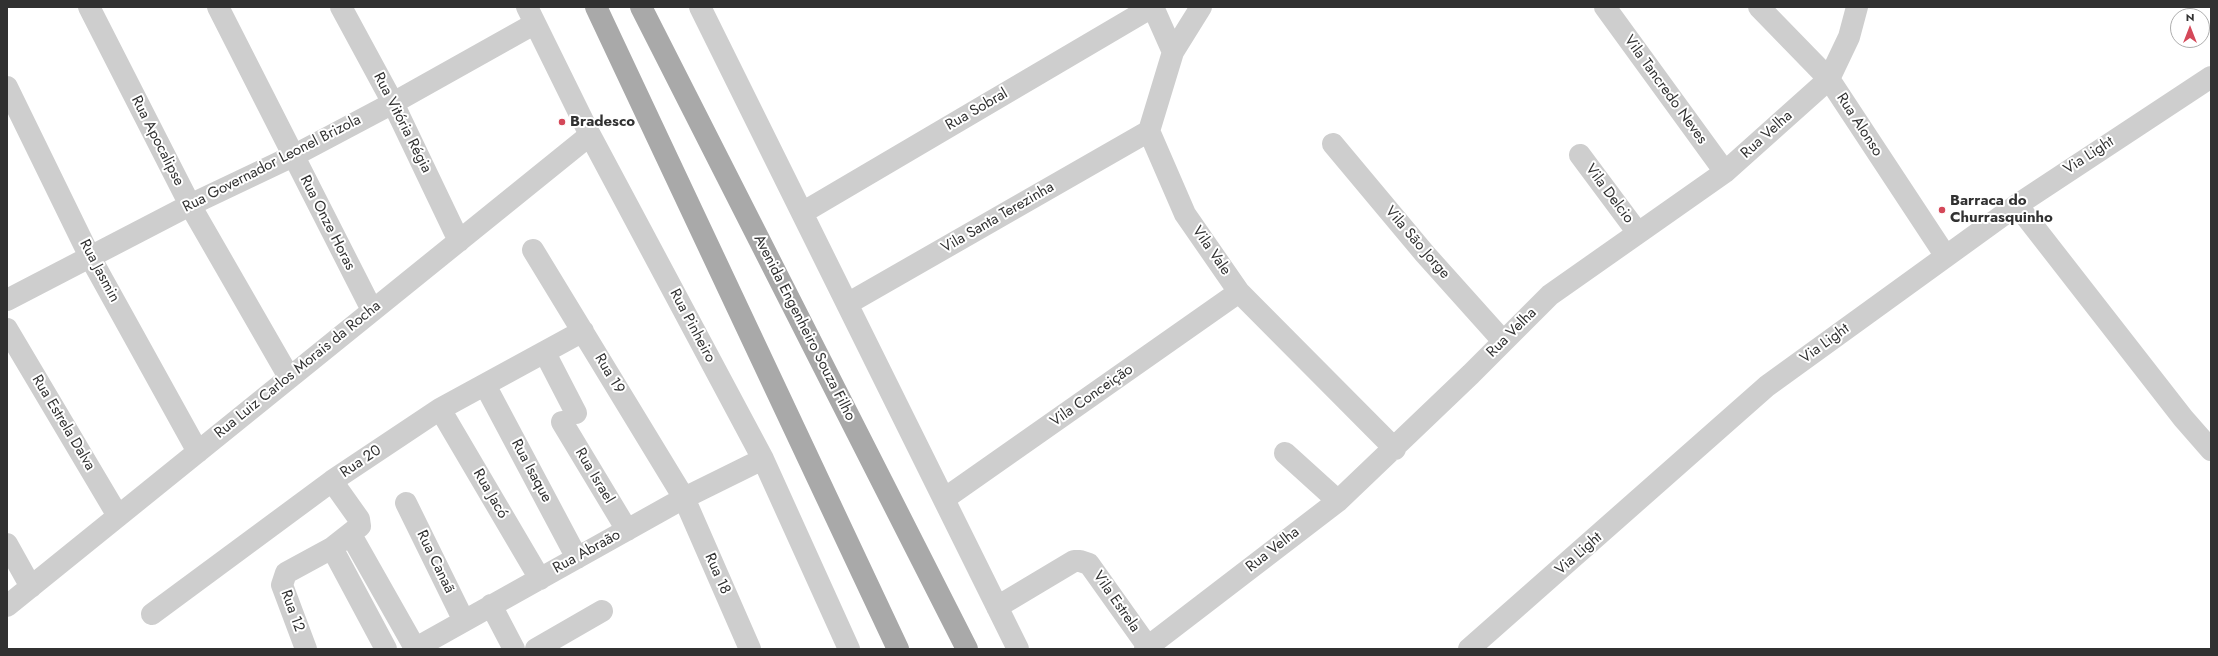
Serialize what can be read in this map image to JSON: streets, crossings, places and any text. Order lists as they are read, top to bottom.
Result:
{
  "streets": {
    "main road": ["Avenida Engenheiro Souza Filho"],
    "street": [
      "Vila Tancredo Neves",
      "Rua Sobral",
      "Rua Vitória Régia",
      "Rua Alonso",
      "Rua Velha",
      "Rua Apocalipse",
      "Via Light",
      "Rua Governador Leonel Brizola",
      "Vila Delcio",
      "Vila Santa Terezinha",
      "Rua Onze Horas",
      "Vila São Jorge",
      "Vila Vale",
      "Rua Jasmin",
      "Rua Pinheiro",
      "Rua Luiz Carlos Morais da Rocha",
      "Rua 19",
      "Vila Conceição",
      "Rua Estrela Dalva",
      "Rua 20",
      "Rua Isaque",
      "Rua Israel",
      "Rua Jacó",
      "Rua Abraão",
      "Rua Canaã",
      "Rua 18",
      "Vila Estrela",
      "Rua 12"
    ]
  },
  "crossings": [
    ["Vila Tancredo Neves", "Rua Velha"],
    ["Rua Vitória Régia", "Rua Governador Leonel Brizola"],
    ["Rua Vitória Régia", "Rua Luiz Carlos Morais da Rocha"],
    ["Rua Alonso", "Rua Velha"],
    ["Rua Alonso", "Via Light"],
    ["Rua Velha", "Vila Delcio"],
    ["Rua Velha", "Vila São Jorge"],
    ["Rua Velha", "Vila Vale"],
    ["Rua Velha", "Vila Estrela"],
    ["Rua Apocalipse", "Rua Governador Leonel Brizola"],
    ["Rua Apocalipse", "Rua Luiz Carlos Morais da Rocha"],
    ["Rua Governador Leonel Brizola", "Rua Onze Horas"],
    ["Rua Governador Leonel Brizola", "Rua Jasmin"],
    ["Rua Governador Leonel Brizola", "Rua Pinheiro"],
    ["Vila Santa Terezinha", "Vila Vale"],
    ["Rua Onze Horas", "Rua Luiz Carlos Morais da Rocha"],
    ["Vila Vale", "Vila Conceição"],
    ["Rua Jasmin", "Rua Luiz Carlos Morais da Rocha"],
    ["Rua Pinheiro", "Rua Luiz Carlos Morais da Rocha"],
    ["Rua Pinheiro", "Rua Abraão"],
    ["Rua Luiz Carlos Morais da Rocha", "Rua Estrela Dalva"],
    ["Rua 19", "Rua 20"],
    ["Rua 19", "Rua Abraão"],
    ["Rua 19", "Rua 18"],
    ["Rua 20", "Rua Isaque"],
    ["Rua 20", "Rua Israel"],
    ["Rua 20", "Rua Jacó"],
    ["Rua Isaque", "Rua Abraão"],
    ["Rua Israel", "Rua Abraão"],
    ["Rua Jacó", "Rua Abraão"],
    ["Rua Abraão", "Rua Canaã"],
    ["Rua Abraão", "Rua 18"]
  ],
  "places": ["Bradesco", "Barraca do Churrasquinho"],
  "north": "top"
}
